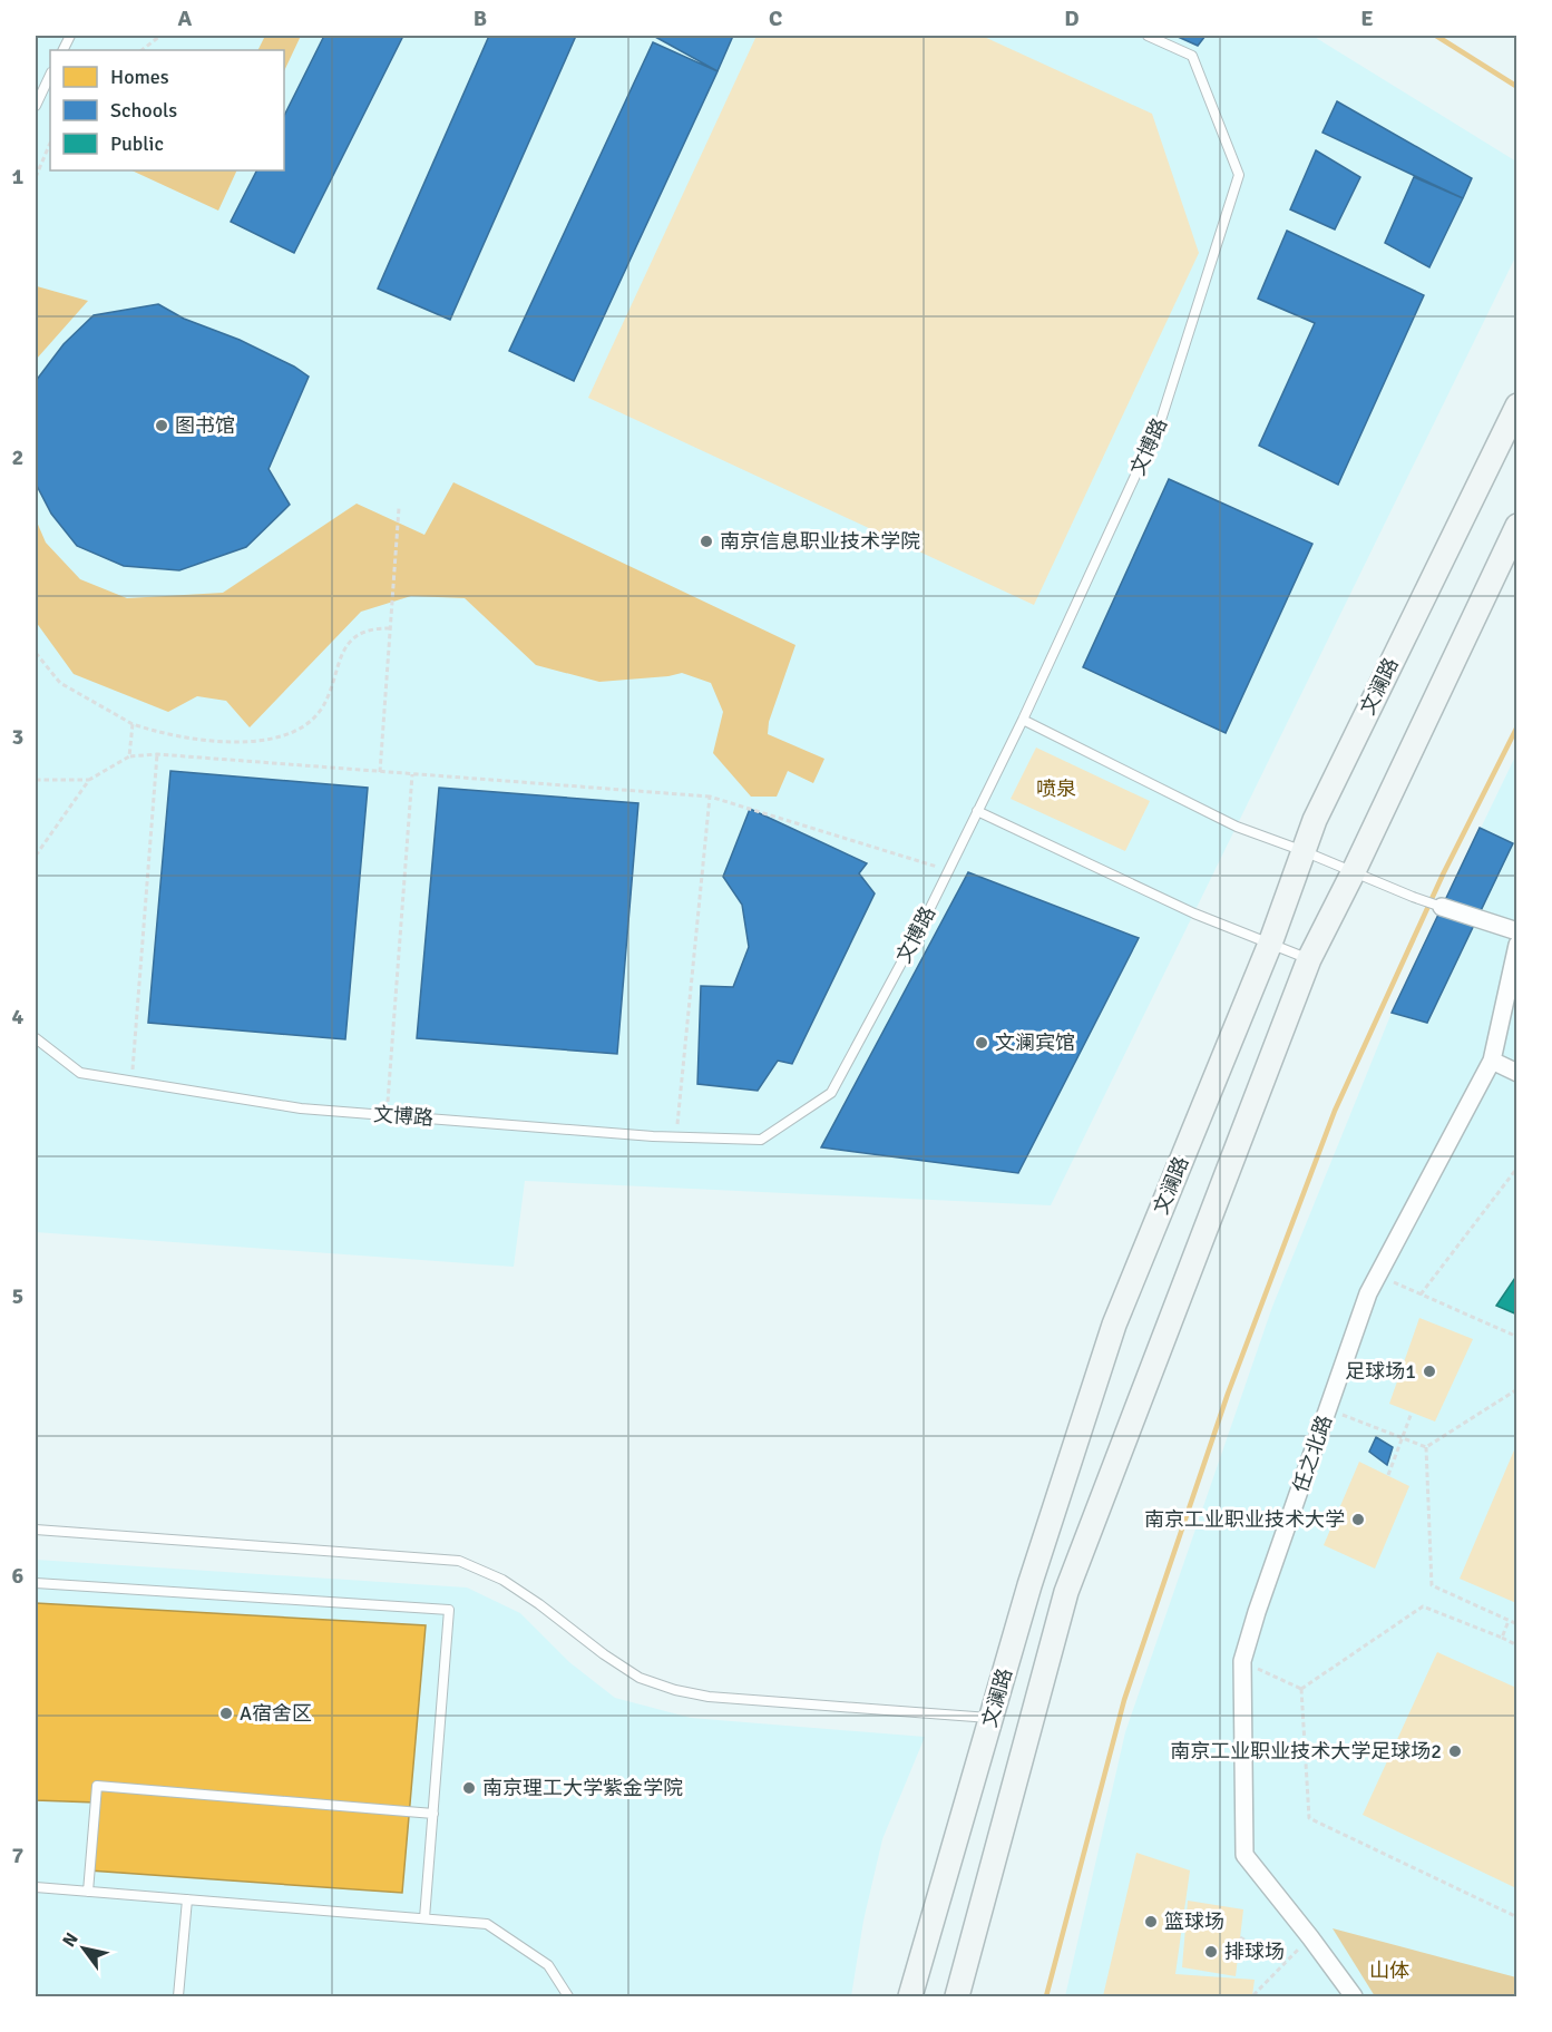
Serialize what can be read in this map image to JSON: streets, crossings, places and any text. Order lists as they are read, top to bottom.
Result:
{
  "streets": {
    "main road": ["文澜路"],
    "street": ["任之北路"],
    "lane": ["文博路"]
  },
  "parks": ["喷泉", "山体"],
  "places": [
    "图书馆",
    "南京信息职业技术学院",
    "文澜宾馆",
    "足球场1",
    "南京工业职业技术大学",
    "A宿舍区",
    "南京工业职业技术大学足球场2",
    "南京理工大学紫金学院",
    "篮球场",
    "排球场"
  ],
  "legend": ["Homes", "Schools", "Public"],
  "north": "top left",
  "grid": {
    "columns": [
      "A",
      "B",
      "C",
      "D",
      "E"
    ],
    "rows": [
      "1",
      "2",
      "3",
      "4",
      "5",
      "6",
      "7"
    ]
  }
}
